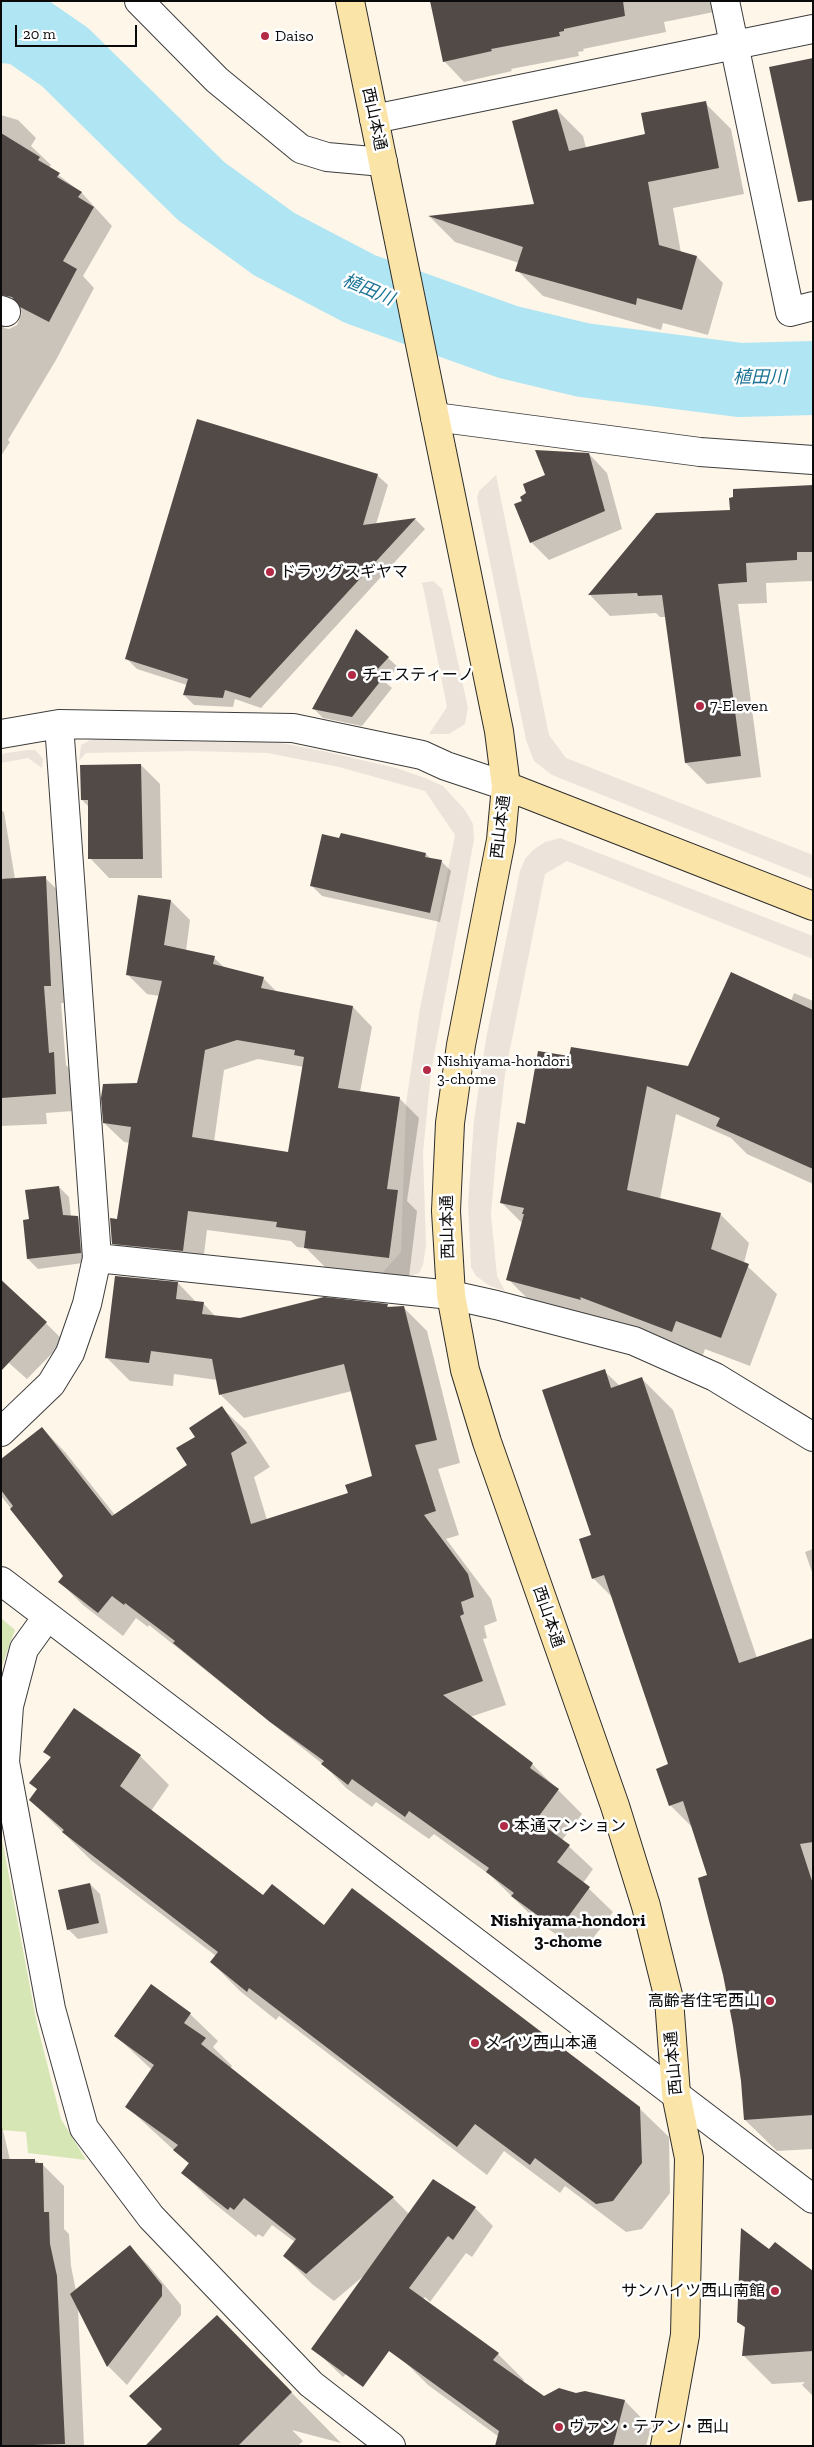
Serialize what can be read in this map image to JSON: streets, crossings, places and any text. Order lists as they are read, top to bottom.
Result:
{
  "streets": {
    "street": ["西山本通"]
  },
  "districts": ["Nishiyama-hondori 3-chome"],
  "water": ["植田川"],
  "places": [
    "Daiso",
    "ドラッグスギヤマ",
    "チェスティーノ",
    "7-Eleven",
    "Nishiyama-hondori 3-chome",
    "本通マンション",
    "高齢者住宅西山",
    "メイツ西山本通",
    "サンハイツ西山南館",
    "ヴァン・テアン・西山"
  ],
  "scale_bar": "20 m"
}
